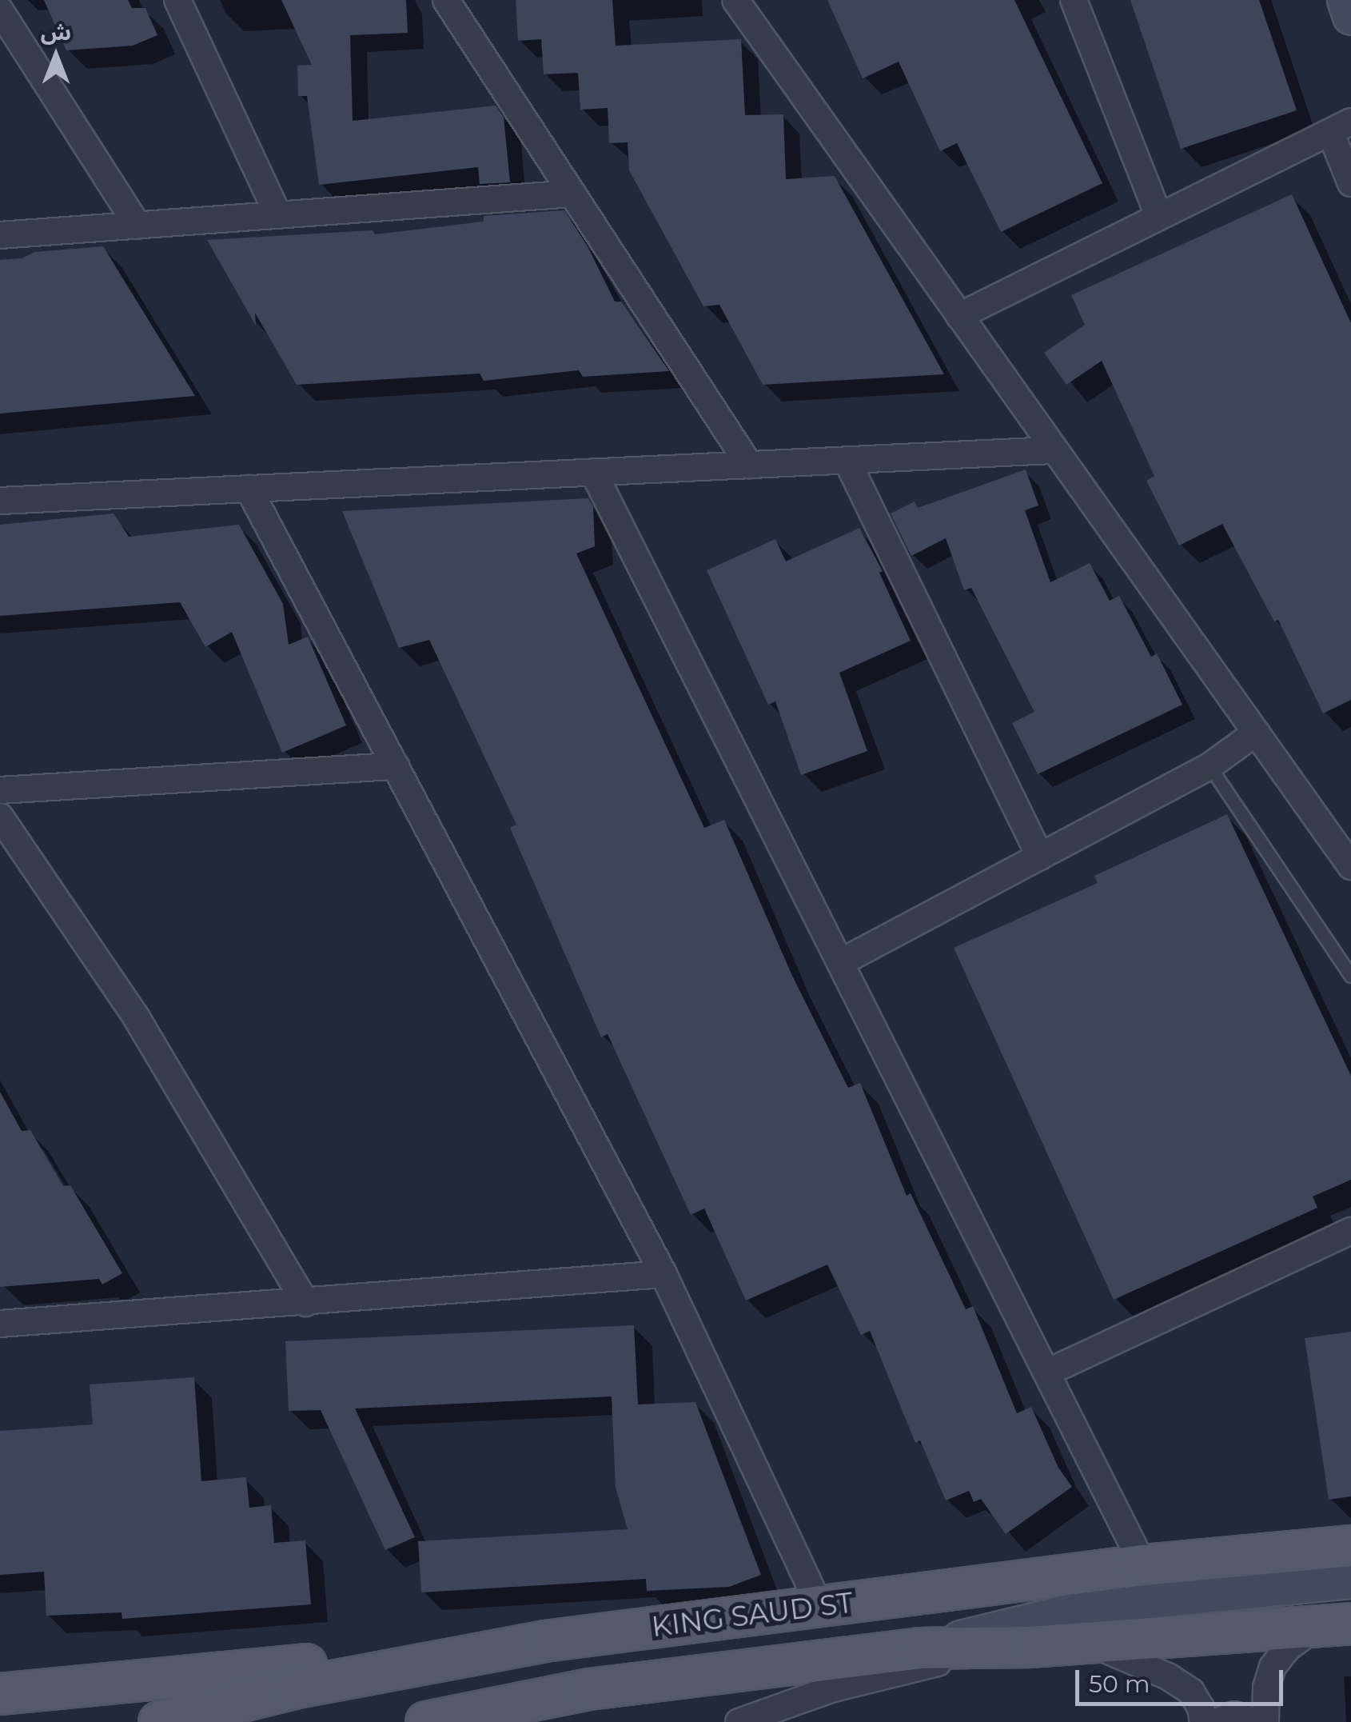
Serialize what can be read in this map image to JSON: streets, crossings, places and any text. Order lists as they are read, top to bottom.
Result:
{
  "streets": {
    "main road": ["KING SAUD ST"]
  },
  "scale_bar": "50 m",
  "north": "top"
}
